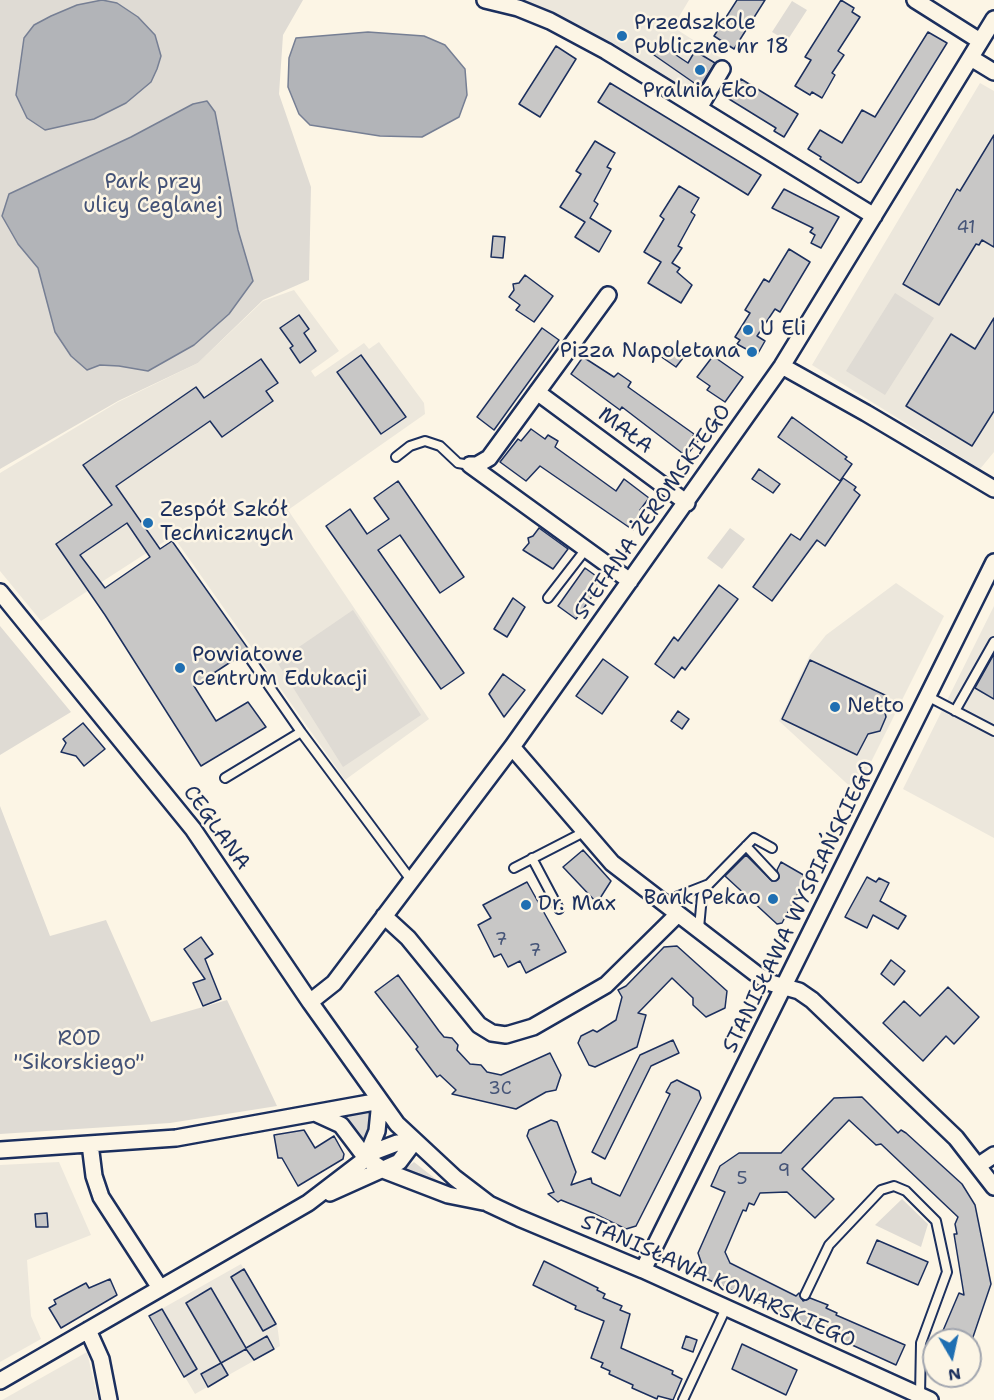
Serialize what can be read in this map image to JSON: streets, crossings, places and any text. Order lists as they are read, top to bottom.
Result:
{
  "streets": {
    "street": [
      "MAŁA",
      "STEFANA ŻEROMSKIEGO",
      "CEGLANA",
      "STANISŁAWA WYSPIAŃSKIEGO",
      "STANISŁAWA KONARSKIEGO"
    ]
  },
  "crossings": [
    ["MAŁA", "STEFANA ŻEROMSKIEGO"],
    ["STEFANA ŻEROMSKIEGO", "CEGLANA"],
    ["CEGLANA", "STANISŁAWA KONARSKIEGO"],
    ["STANISŁAWA WYSPIAŃSKIEGO", "STANISŁAWA KONARSKIEGO"]
  ],
  "parks": ["Park przy ulicy Ceglanej", "ROD \"Sikorskiego\""],
  "places": [
    "Przedszkole Publiczne nr 18",
    "Pralnia Eko",
    "U Eli",
    "Pizza Napoletana",
    "Zespół Szkół Technicznych",
    "Powiatowe Centrum Edukacji",
    "Netto",
    "Bank Pekao",
    "Dr. Max"
  ],
  "house_numbers": [
    "41",
    "7",
    "7",
    "3C",
    "9",
    "5"
  ],
  "north": "bottom"
}
